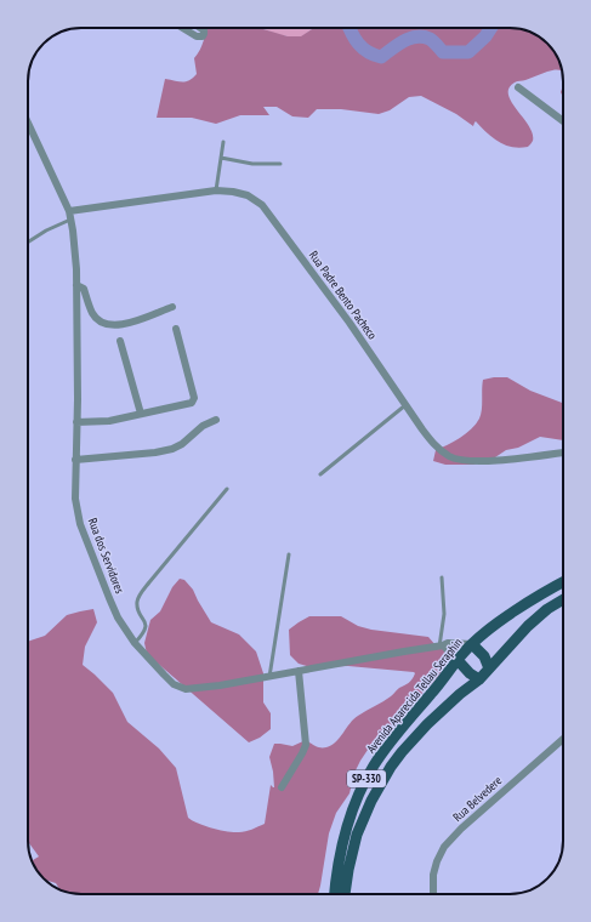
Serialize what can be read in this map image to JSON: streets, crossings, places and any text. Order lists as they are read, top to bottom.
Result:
{
  "streets": {
    "main road": ["Avenida Aparecida Tellau Seraphin", "SP-330"],
    "street": ["Rua Padre Bento Pacheco", "Rua dos Servidores", "Rua Belvedere"]
  },
  "crossings": [
    ["Rua Padre Bento Pacheco", "Rua dos Servidores"],
    ["Rua dos Servidores", "Avenida Aparecida Tellau Seraphin"]
  ]
}
